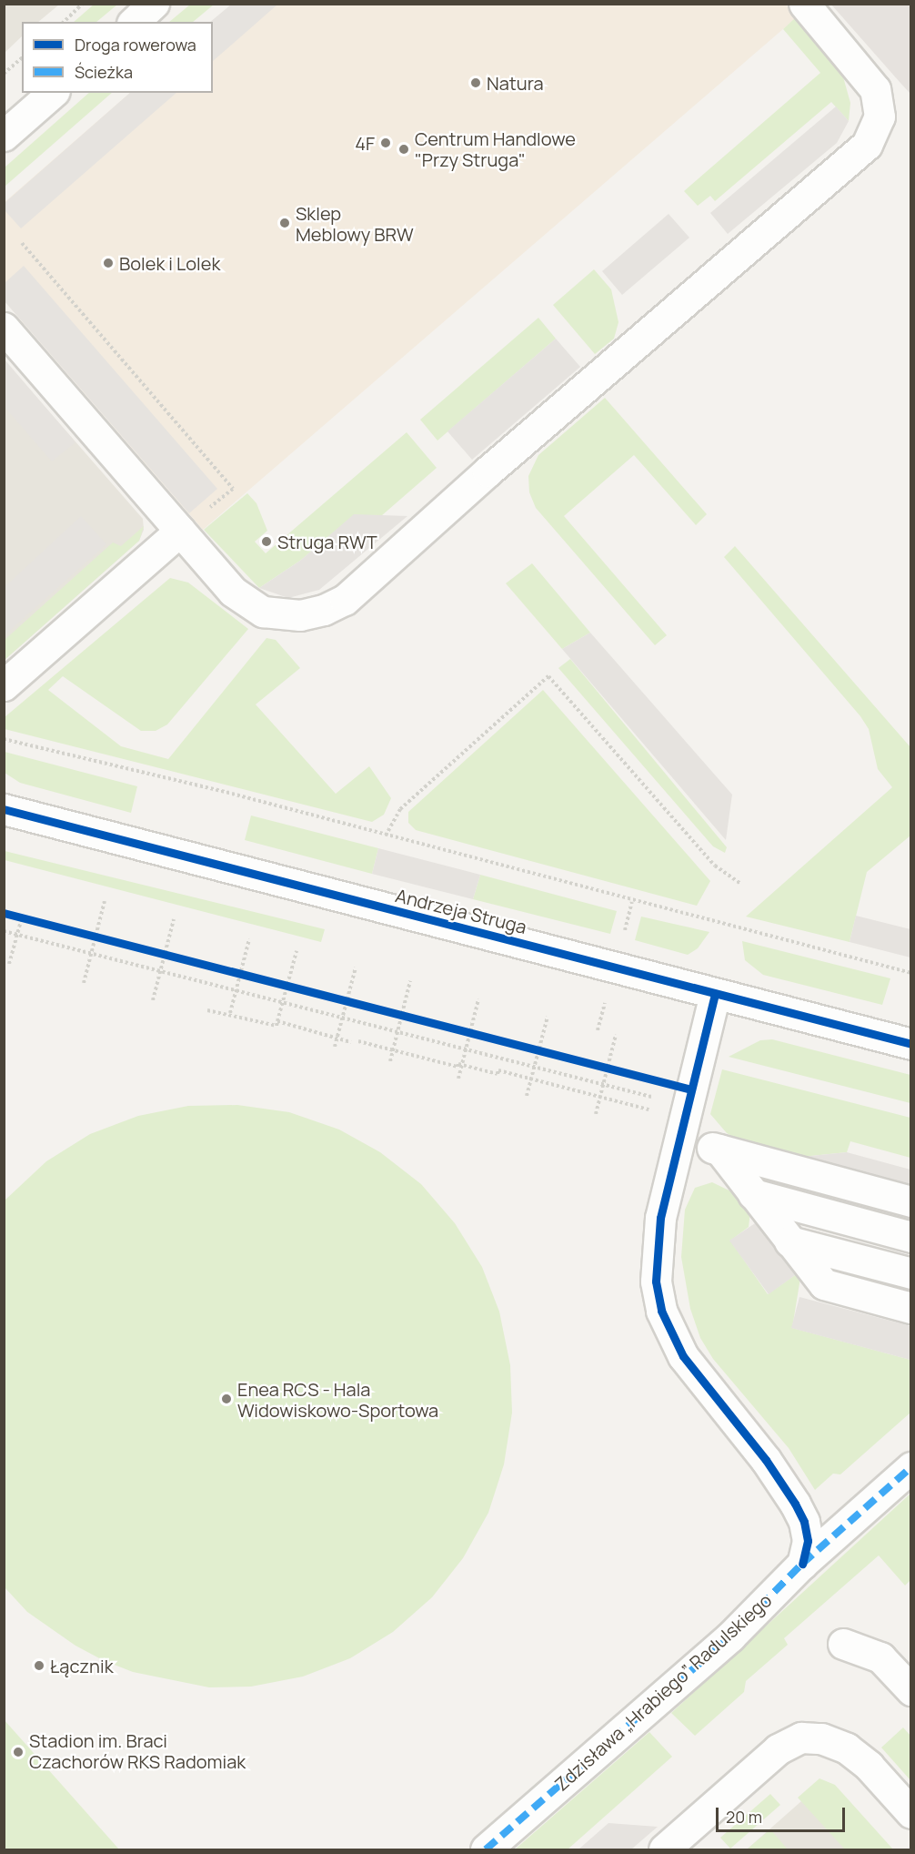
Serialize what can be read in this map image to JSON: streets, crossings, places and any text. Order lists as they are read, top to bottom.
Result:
{
  "streets": {
    "street": ["Andrzeja Struga", "Zdzisława „Hrabiego” Radulskiego"]
  },
  "places": [
    "Natura",
    "4F",
    "Centrum Handlowe \"Przy Struga\"",
    "Sklep Meblowy BRW",
    "Bolek i Lolek",
    "Struga RWT",
    "Enea RCS - Hala Widowiskowo-Sportowa",
    "Łącznik",
    "Stadion im. Braci Czachorów RKS Radomiak"
  ],
  "legend": ["Droga rowerowa", "Ścieżka"],
  "scale_bar": "20 m"
}
